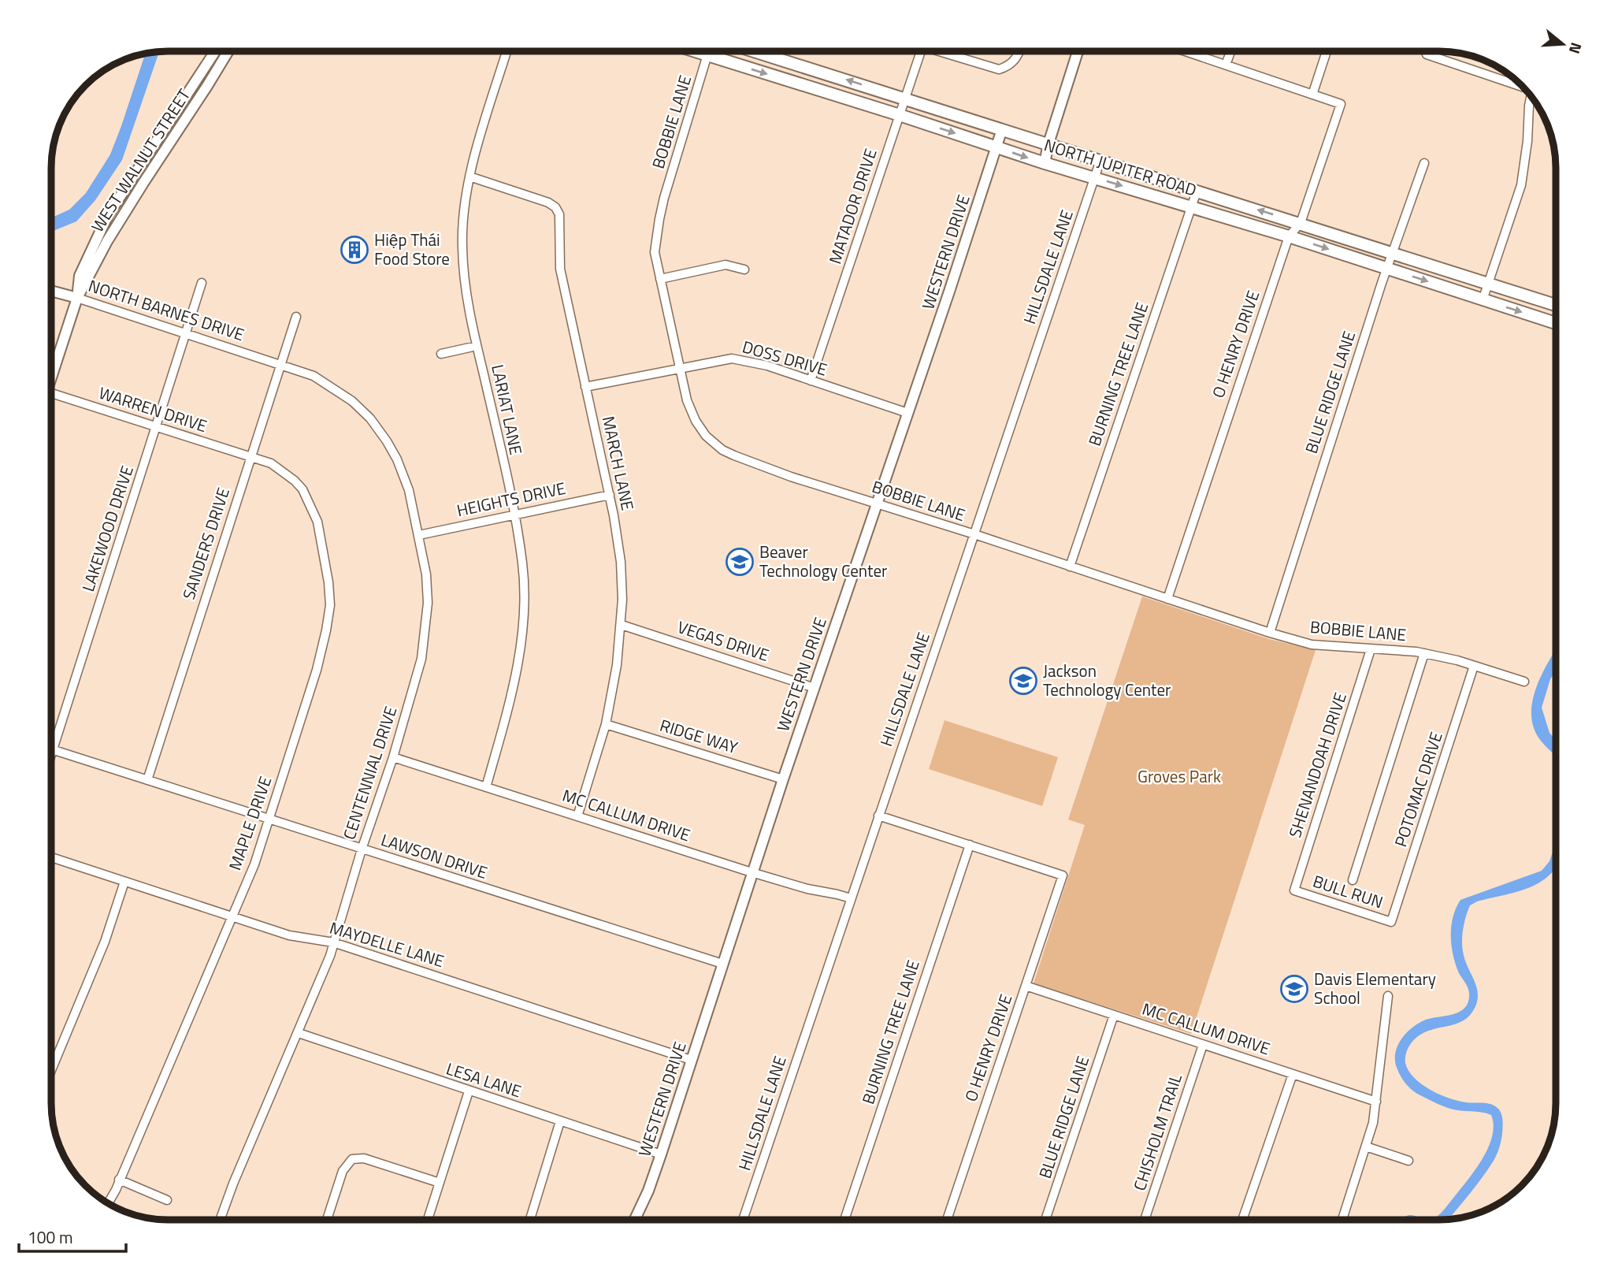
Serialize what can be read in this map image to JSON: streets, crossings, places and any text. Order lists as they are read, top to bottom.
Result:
{
  "streets": {
    "main road": ["NORTH JUPITER ROAD"],
    "street": [
      "BOBBIE LANE",
      "WEST WALNUT STREET",
      "MATADOR DRIVE",
      "WESTERN DRIVE",
      "HILLSDALE LANE",
      "NORTH BARNES DRIVE",
      "O HENRY DRIVE",
      "DOSS DRIVE",
      "BURNING TREE LANE",
      "BLUE RIDGE LANE",
      "WARREN DRIVE",
      "LARIAT LANE",
      "MARCH LANE",
      "HEIGHTS DRIVE",
      "LAKEWOOD DRIVE",
      "SANDERS DRIVE",
      "VEGAS DRIVE",
      "RIDGE WAY",
      "SHENANDOAH DRIVE",
      "CENTENNIAL DRIVE",
      "POTOMAC DRIVE",
      "MC CALLUM DRIVE",
      "MAPLE DRIVE",
      "LAWSON DRIVE",
      "BULL RUN",
      "MAYDELLE LANE",
      "LESA LANE",
      "CHISHOLM TRAIL"
    ]
  },
  "crossings": [
    ["BOBBIE LANE", "NORTH JUPITER ROAD"],
    ["BOBBIE LANE", "WESTERN DRIVE"],
    ["BOBBIE LANE", "HILLSDALE LANE"],
    ["BOBBIE LANE", "O HENRY DRIVE"],
    ["BOBBIE LANE", "DOSS DRIVE"],
    ["BOBBIE LANE", "BURNING TREE LANE"],
    ["BOBBIE LANE", "BLUE RIDGE LANE"],
    ["BOBBIE LANE", "SHENANDOAH DRIVE"],
    ["BOBBIE LANE", "POTOMAC DRIVE"],
    ["WEST WALNUT STREET", "NORTH BARNES DRIVE"],
    ["NORTH JUPITER ROAD", "MATADOR DRIVE"],
    ["NORTH JUPITER ROAD", "WESTERN DRIVE"],
    ["NORTH JUPITER ROAD", "HILLSDALE LANE"],
    ["NORTH JUPITER ROAD", "O HENRY DRIVE"],
    ["NORTH JUPITER ROAD", "BURNING TREE LANE"],
    ["NORTH JUPITER ROAD", "BLUE RIDGE LANE"],
    ["MATADOR DRIVE", "DOSS DRIVE"],
    ["WESTERN DRIVE", "DOSS DRIVE"],
    ["WESTERN DRIVE", "VEGAS DRIVE"],
    ["WESTERN DRIVE", "RIDGE WAY"],
    ["WESTERN DRIVE", "MC CALLUM DRIVE"],
    ["WESTERN DRIVE", "LAWSON DRIVE"],
    ["WESTERN DRIVE", "MAYDELLE LANE"],
    ["WESTERN DRIVE", "LESA LANE"],
    ["HILLSDALE LANE", "MC CALLUM DRIVE"],
    ["NORTH BARNES DRIVE", "LAKEWOOD DRIVE"],
    ["NORTH BARNES DRIVE", "SANDERS DRIVE"],
    ["NORTH BARNES DRIVE", "CENTENNIAL DRIVE"],
    ["O HENRY DRIVE", "BURNING TREE LANE"],
    ["O HENRY DRIVE", "MC CALLUM DRIVE"],
    ["DOSS DRIVE", "MARCH LANE"],
    ["BLUE RIDGE LANE", "MC CALLUM DRIVE"],
    ["WARREN DRIVE", "LAKEWOOD DRIVE"],
    ["WARREN DRIVE", "SANDERS DRIVE"],
    ["WARREN DRIVE", "MAPLE DRIVE"],
    ["LARIAT LANE", "MARCH LANE"],
    ["LARIAT LANE", "HEIGHTS DRIVE"],
    ["LARIAT LANE", "MC CALLUM DRIVE"],
    ["MARCH LANE", "HEIGHTS DRIVE"],
    ["MARCH LANE", "VEGAS DRIVE"],
    ["MARCH LANE", "RIDGE WAY"],
    ["MARCH LANE", "MC CALLUM DRIVE"],
    ["HEIGHTS DRIVE", "CENTENNIAL DRIVE"],
    ["LAKEWOOD DRIVE", "LAWSON DRIVE"],
    ["SANDERS DRIVE", "CENTENNIAL DRIVE"],
    ["SANDERS DRIVE", "MAPLE DRIVE"],
    ["SANDERS DRIVE", "LAWSON DRIVE"],
    ["SHENANDOAH DRIVE", "BULL RUN"],
    ["CENTENNIAL DRIVE", "MC CALLUM DRIVE"],
    ["CENTENNIAL DRIVE", "LAWSON DRIVE"],
    ["CENTENNIAL DRIVE", "MAYDELLE LANE"],
    ["CENTENNIAL DRIVE", "LESA LANE"],
    ["POTOMAC DRIVE", "BULL RUN"],
    ["MC CALLUM DRIVE", "CHISHOLM TRAIL"],
    ["MAPLE DRIVE", "LAWSON DRIVE"],
    ["MAPLE DRIVE", "MAYDELLE LANE"]
  ],
  "parks": ["Groves Park"],
  "places": {
    "building": ["Hiệp Thái Food Store"],
    "school or university": ["Beaver Technology Center", "Jackson Technology Center", "Davis Elementary School"]
  },
  "scale_bar": "100 m",
  "north": "right"
}
